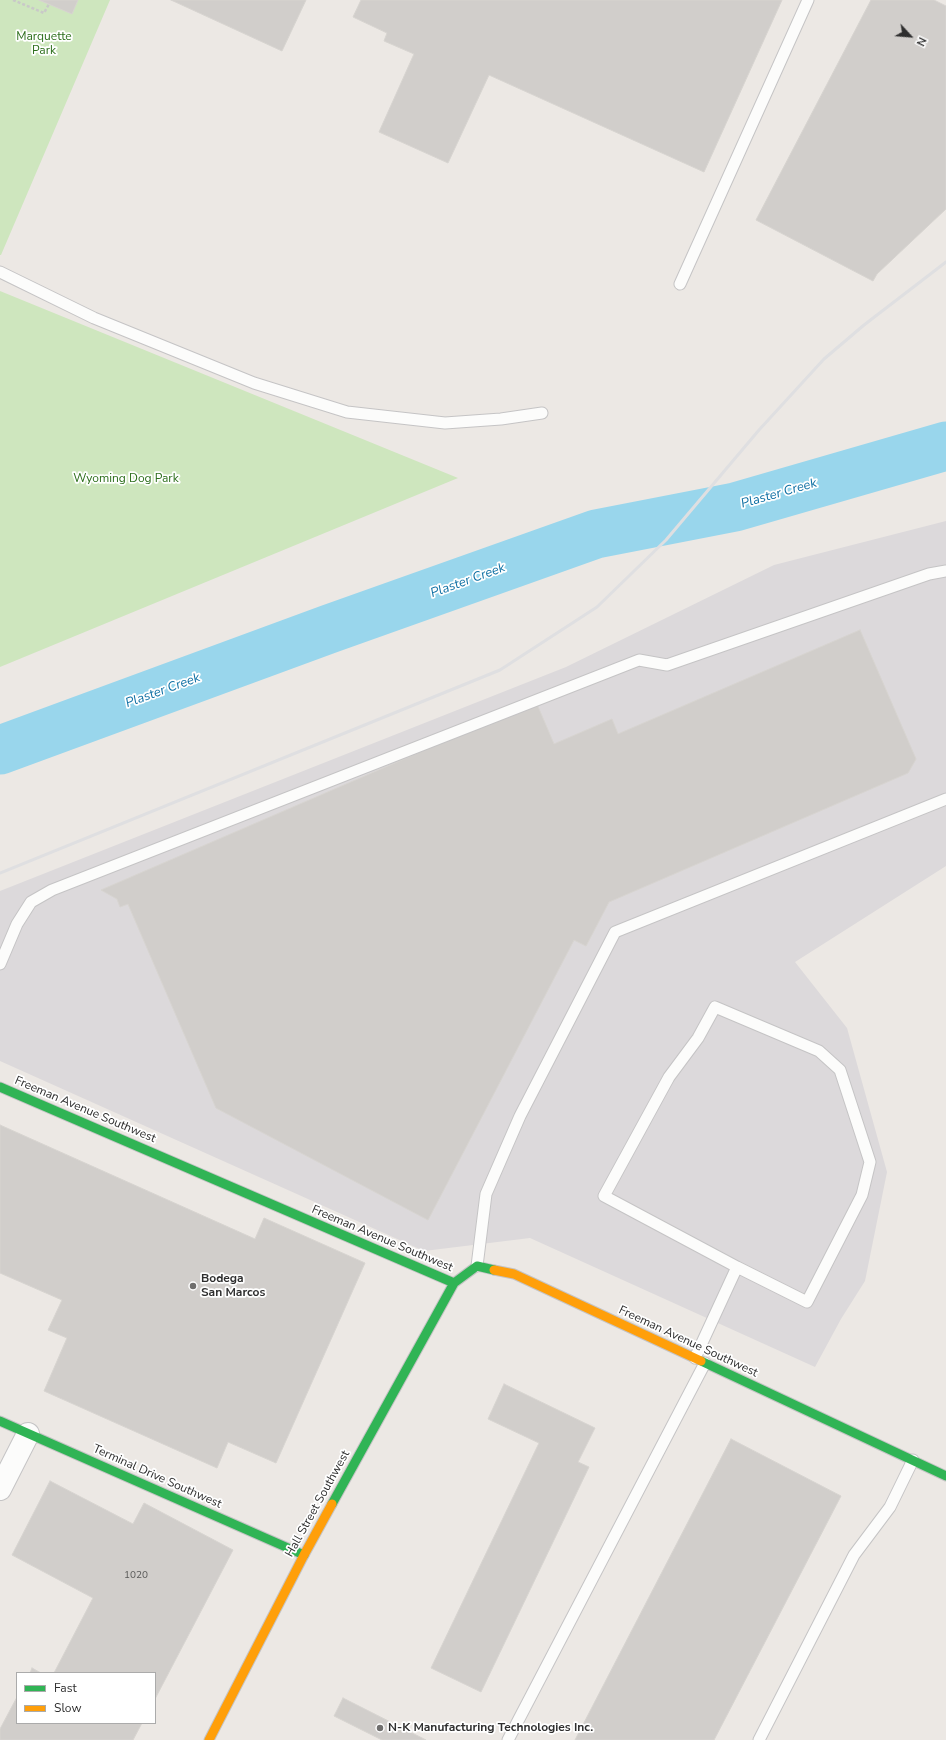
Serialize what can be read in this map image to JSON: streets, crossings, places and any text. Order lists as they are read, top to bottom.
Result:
{
  "streets": {
    "street": ["Freeman Avenue Southwest", "Terminal Drive Southwest", "Hall Street Southwest"]
  },
  "crossings": [
    ["Freeman Avenue Southwest", "Hall Street Southwest"],
    ["Terminal Drive Southwest", "Hall Street Southwest"]
  ],
  "water": ["Plaster Creek"],
  "parks": ["Marquette Park", "Wyoming Dog Park"],
  "places": ["Bodega San Marcos", "N-K Manufacturing Technologies Inc."],
  "house_numbers": ["1020"],
  "legend": ["Fast", "Slow"],
  "north": "bottom right"
}
